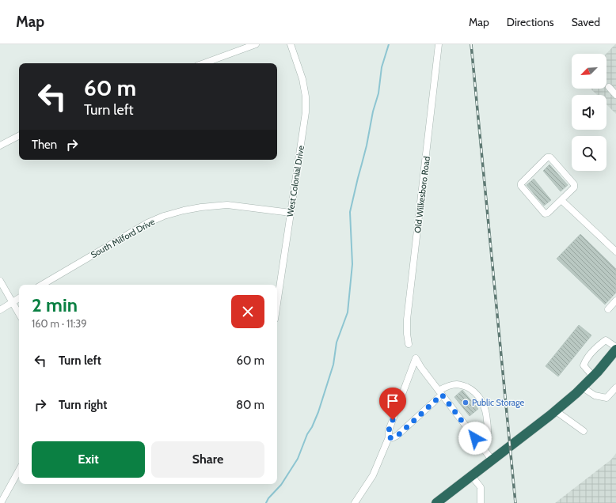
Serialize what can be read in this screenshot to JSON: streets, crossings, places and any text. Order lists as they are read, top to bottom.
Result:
{
  "streets": {
    "street": ["West Colonial Drive", "Old Wilkesboro Road", "South Milford Drive"]
  },
  "crossings": [
    ["West Colonial Drive", "South Milford Drive"]
  ],
  "places": ["Public Storage"],
  "north": "bottom left",
  "page": {
    "header": "Map",
    "nav": ["Map", "Directions", "Saved"],
    "turn": ["60 m", "Turn left"],
    "then": "Then",
    "heading": ["2 min", "160 m · 11:39"],
    "list": [
      {
        "name": "Turn left",
        "value": "60 m"
      },
      {
        "name": "Turn right",
        "value": "80 m"
      }
    ],
    "buttons": ["Exit", "Share"]
  }
}
